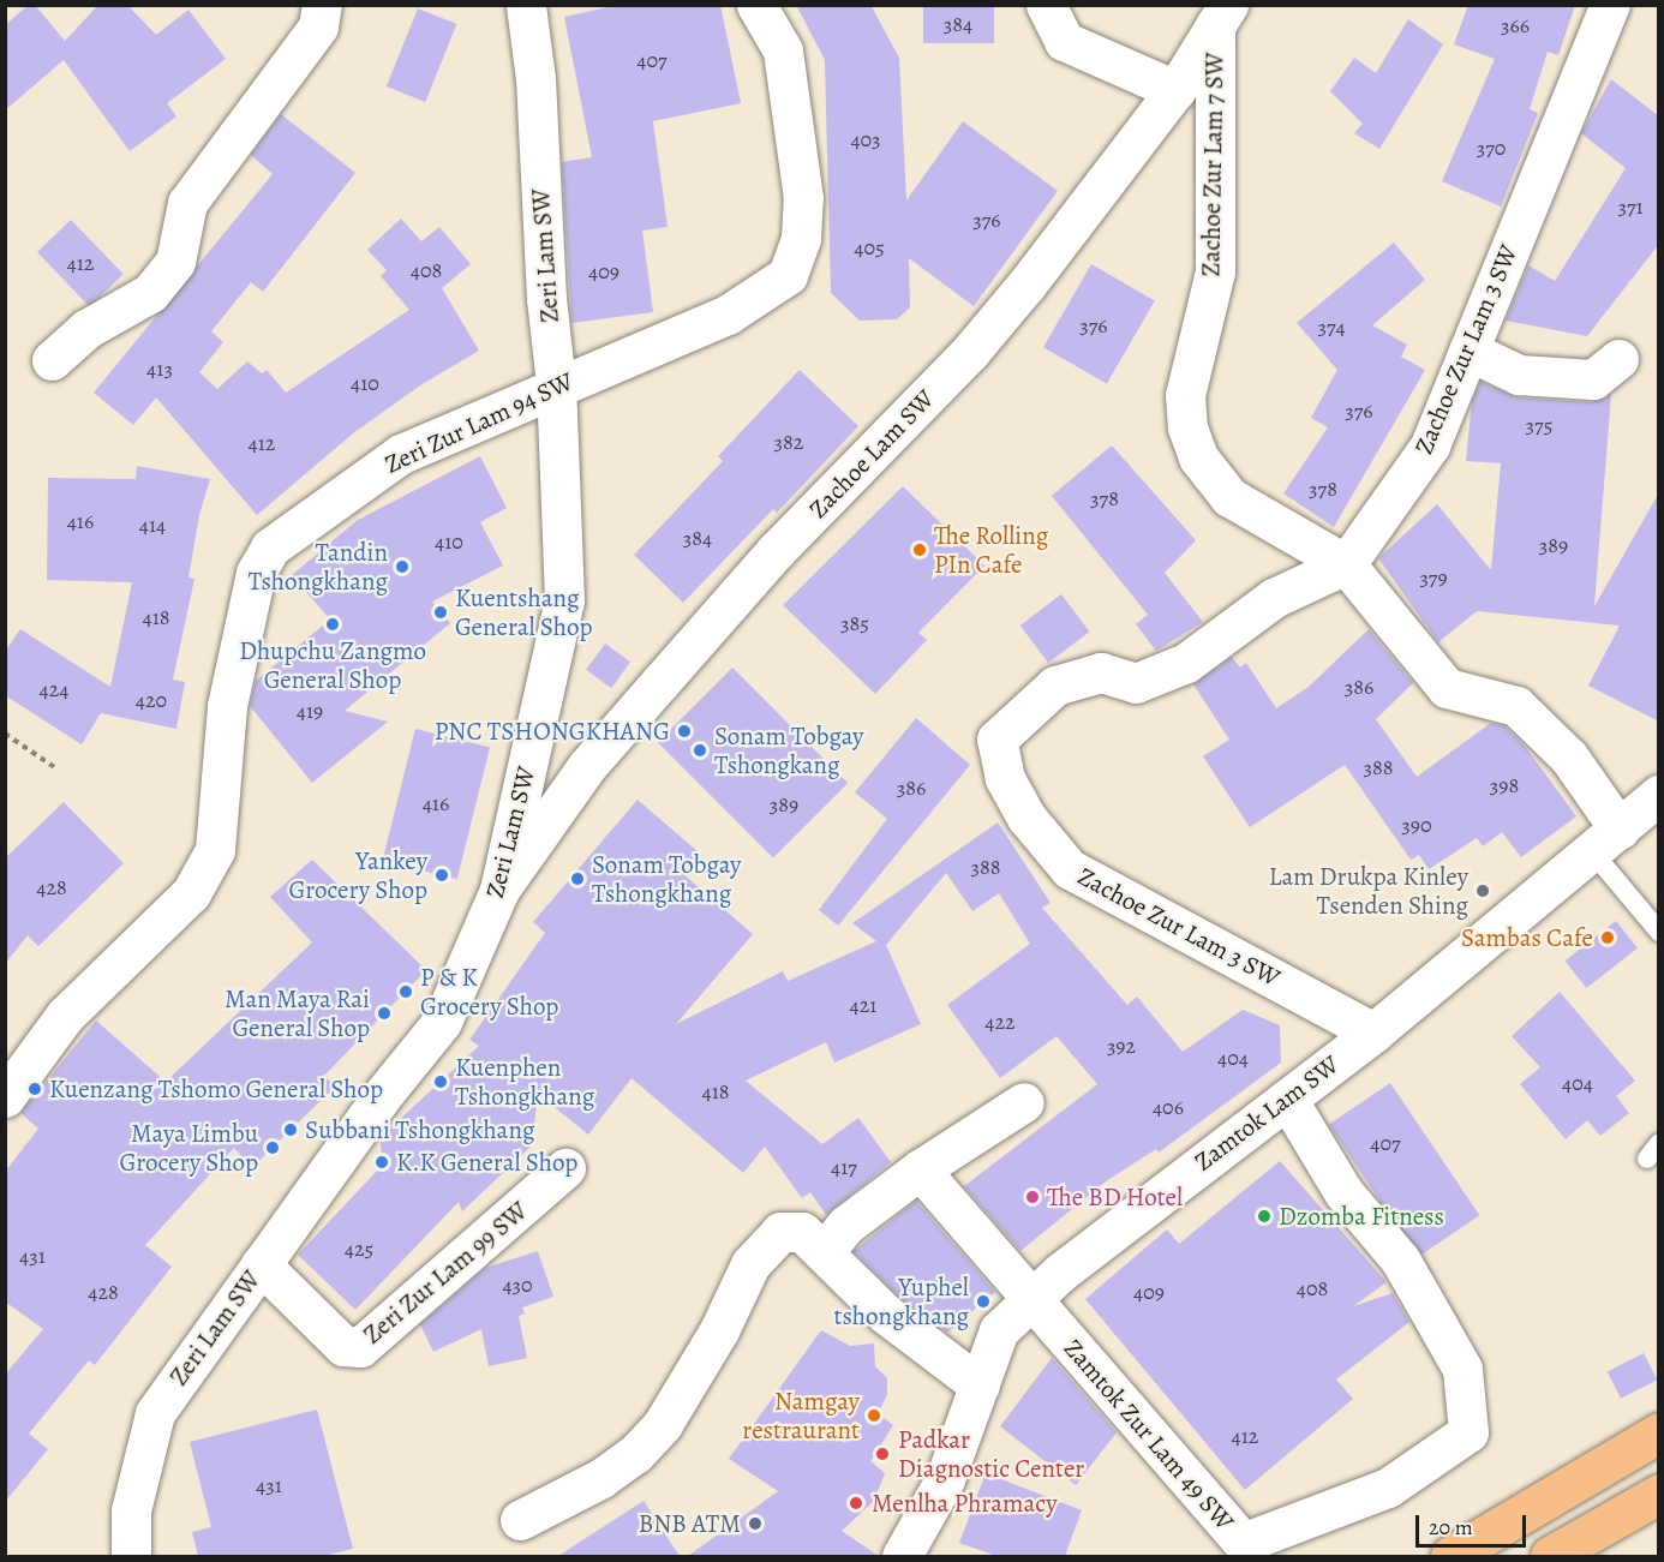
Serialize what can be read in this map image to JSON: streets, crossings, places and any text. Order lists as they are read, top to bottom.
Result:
{
  "streets": {
    "street": [
      "Zachoe Zur Lam 7 SW",
      "Zeri Lam SW",
      "Zachoe Zur Lam 3 SW",
      "Zeri Zur Lam 94 SW",
      "Zachoe Lam SW",
      "Zamtok Lam SW",
      "Zeri Zur Lam 99 SW",
      "Zamtok Zur Lam 49 SW"
    ]
  },
  "crossings": [
    ["Zachoe Zur Lam 7 SW", "Zachoe Zur Lam 3 SW"],
    ["Zachoe Zur Lam 7 SW", "Zachoe Lam SW"],
    ["Zachoe Zur Lam 7 SW", "Zamtok Lam SW"],
    ["Zeri Lam SW", "Zeri Zur Lam 94 SW"],
    ["Zeri Lam SW", "Zachoe Lam SW"],
    ["Zeri Lam SW", "Zeri Zur Lam 99 SW"],
    ["Zachoe Zur Lam 3 SW", "Zamtok Lam SW"],
    ["Zamtok Lam SW", "Zamtok Zur Lam 49 SW"]
  ],
  "places": [
    "The Rolling PIn Cafe",
    "Tandin Tshongkhang",
    "Kuentshang General Shop",
    "Dhupchu Zangmo General Shop",
    "PNC TSHONGKHANG",
    "Sonam Tobgay Tshongkang",
    "Yankey Grocery Shop",
    "Sonam Tobgay Tshongkhang",
    "Lam Drukpa Kinley Tsenden Shing",
    "Sambas Cafe",
    "P & K Grocery Shop",
    "Man Maya Rai General Shop",
    "Kuenphen Tshongkhang",
    "Kuenzang Tshomo General Shop",
    "Subbani Tshongkhang",
    "Maya Limbu Grocery Shop",
    "K.K General Shop",
    "The BD Hotel",
    "Dzomba Fitness",
    "Yuphel tshongkhang",
    "Namgay restraurant",
    "Padkar Diagnostic Center",
    "Menlha Phramacy",
    "BNB ATM"
  ],
  "house_numbers": [
    "384",
    "366",
    "407",
    "403",
    "370",
    "371",
    "376",
    "405",
    "412",
    "408",
    "409",
    "376",
    "374",
    "413",
    "410",
    "376",
    "375",
    "382",
    "412",
    "378",
    "378",
    "416",
    "414",
    "384",
    "410",
    "389",
    "379",
    "418",
    "385",
    "386",
    "424",
    "420",
    "419",
    "388",
    "398",
    "386",
    "416",
    "389",
    "390",
    "388",
    "428",
    "421",
    "422",
    "392",
    "404",
    "404",
    "418",
    "406",
    "407",
    "417",
    "425",
    "431",
    "430",
    "408",
    "428",
    "409",
    "412",
    "431"
  ],
  "scale_bar": "20 m"
}
